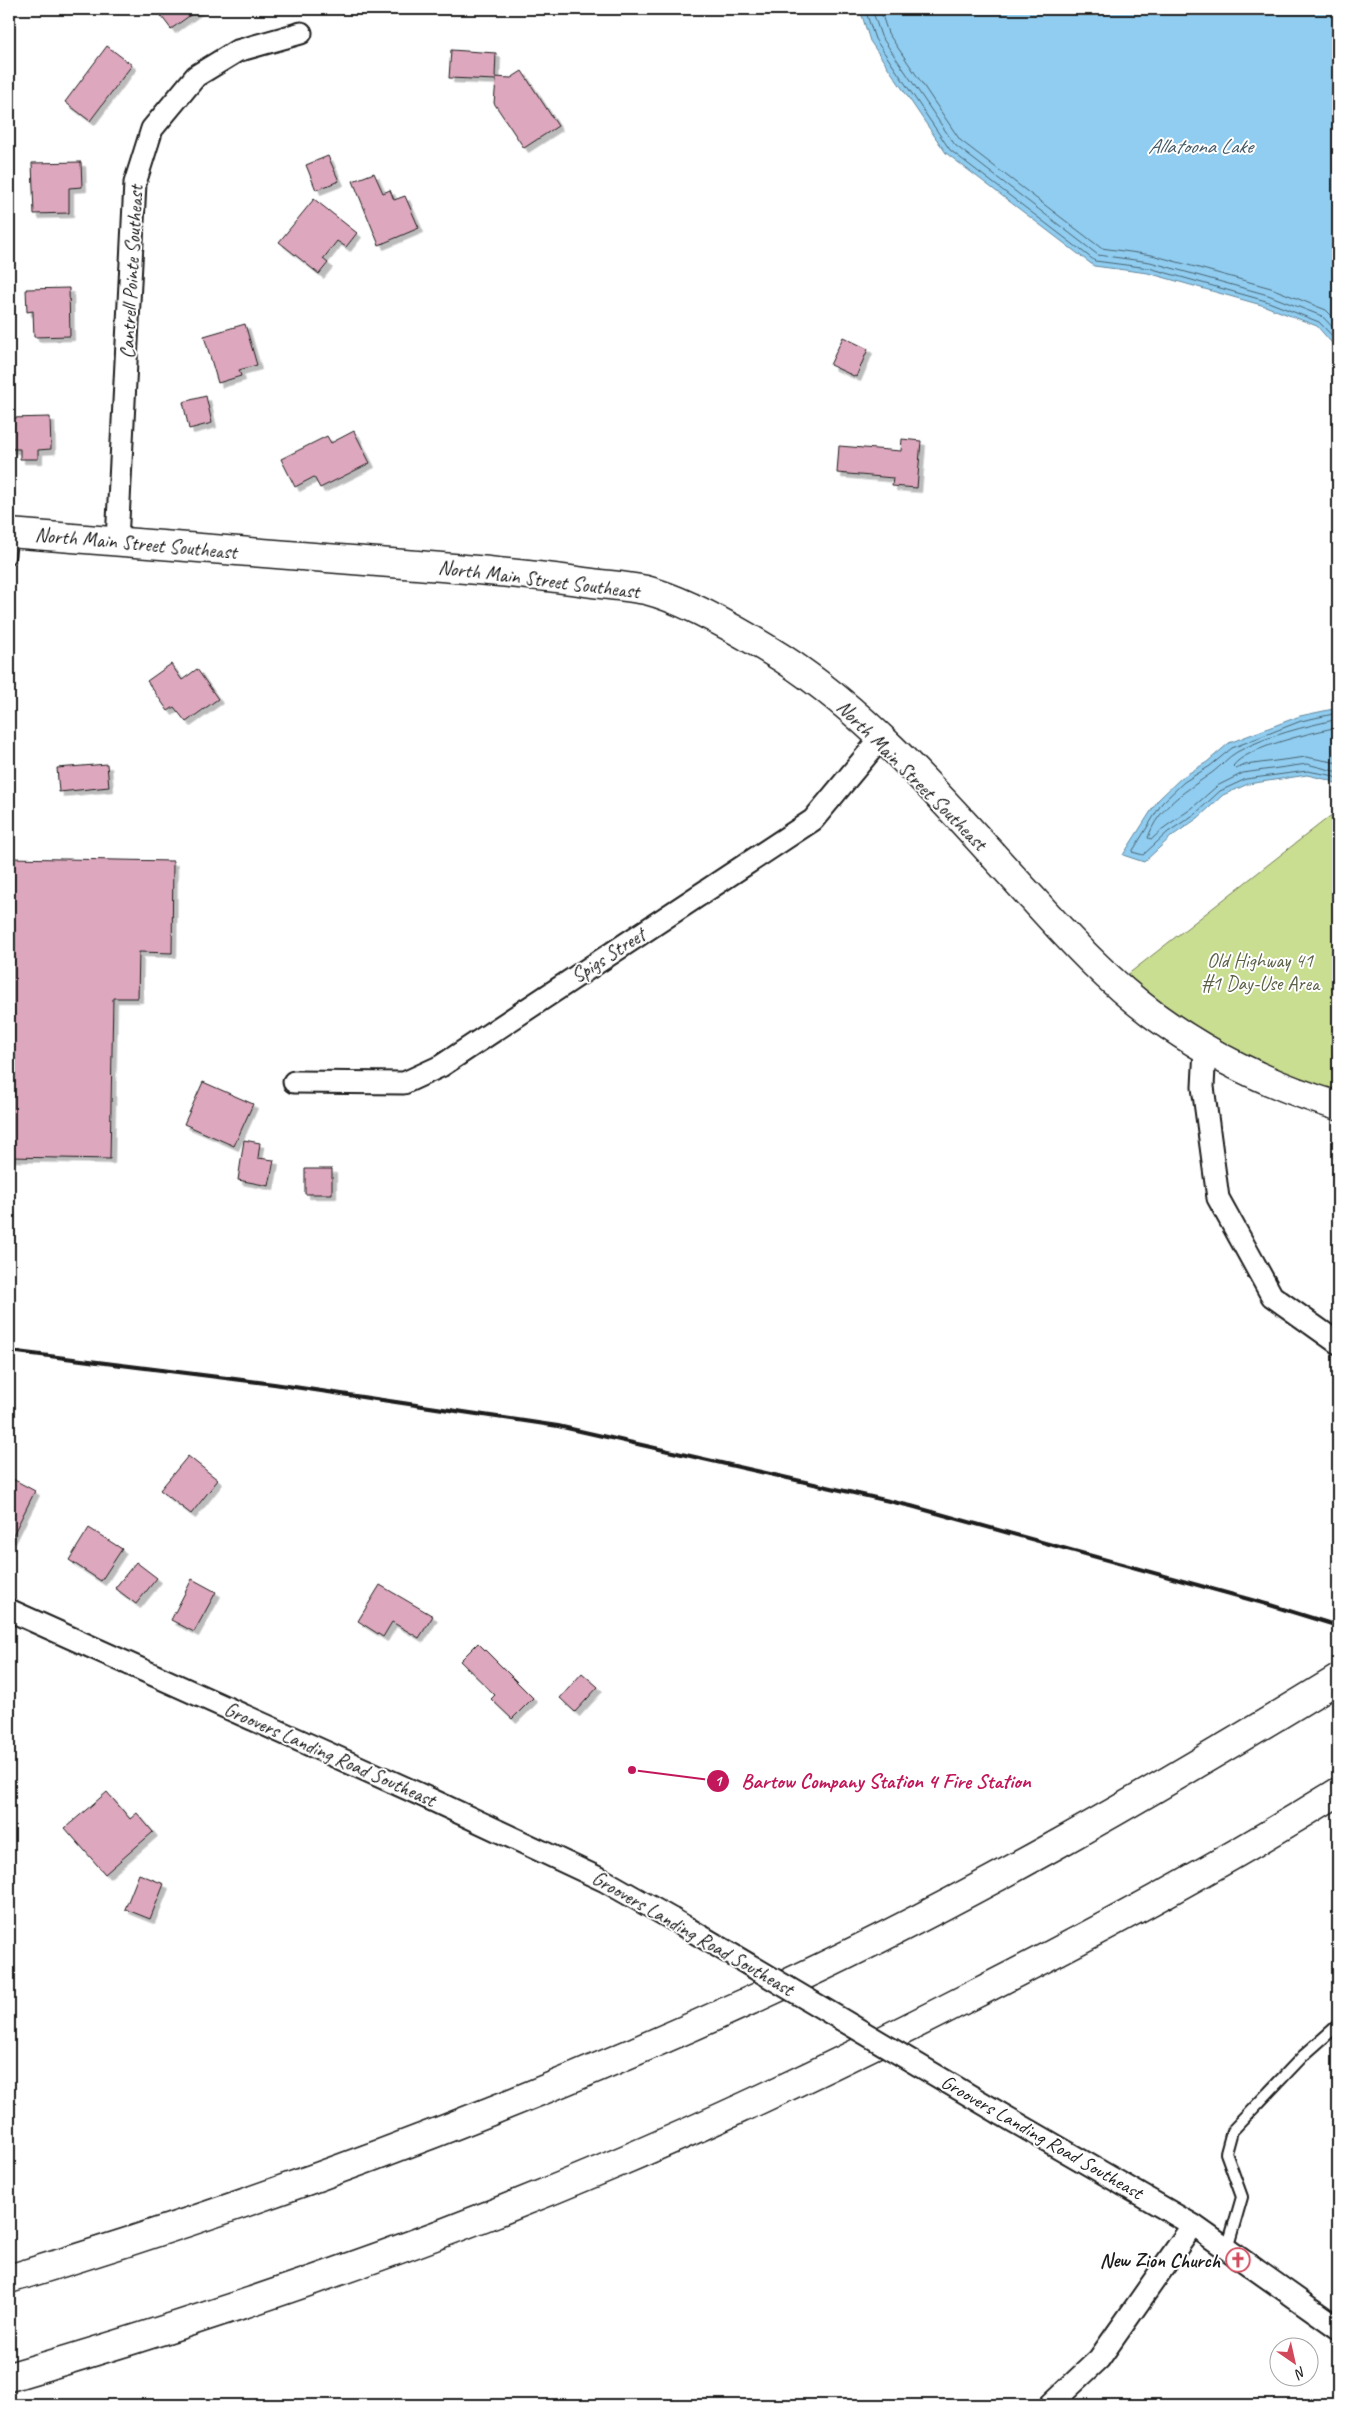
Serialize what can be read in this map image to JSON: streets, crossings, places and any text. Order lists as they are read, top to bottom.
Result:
{
  "streets": {
    "main road": ["North Main Street Southeast"],
    "street": ["Cantrell Pointe Southeast", "Spigs Street", "Groovers Landing Road Southeast"]
  },
  "crossings": [
    ["Cantrell Pointe Southeast", "North Main Street Southeast"],
    ["North Main Street Southeast", "Spigs Street"]
  ],
  "water": ["Allatoona Lake"],
  "parks": ["Old Highway 41 #1 Day-Use Area"],
  "places": {
    "other": ["Bartow Company Station 4 Fire Station"],
    "church": ["New Zion Church"]
  },
  "north": "bottom right"
}
